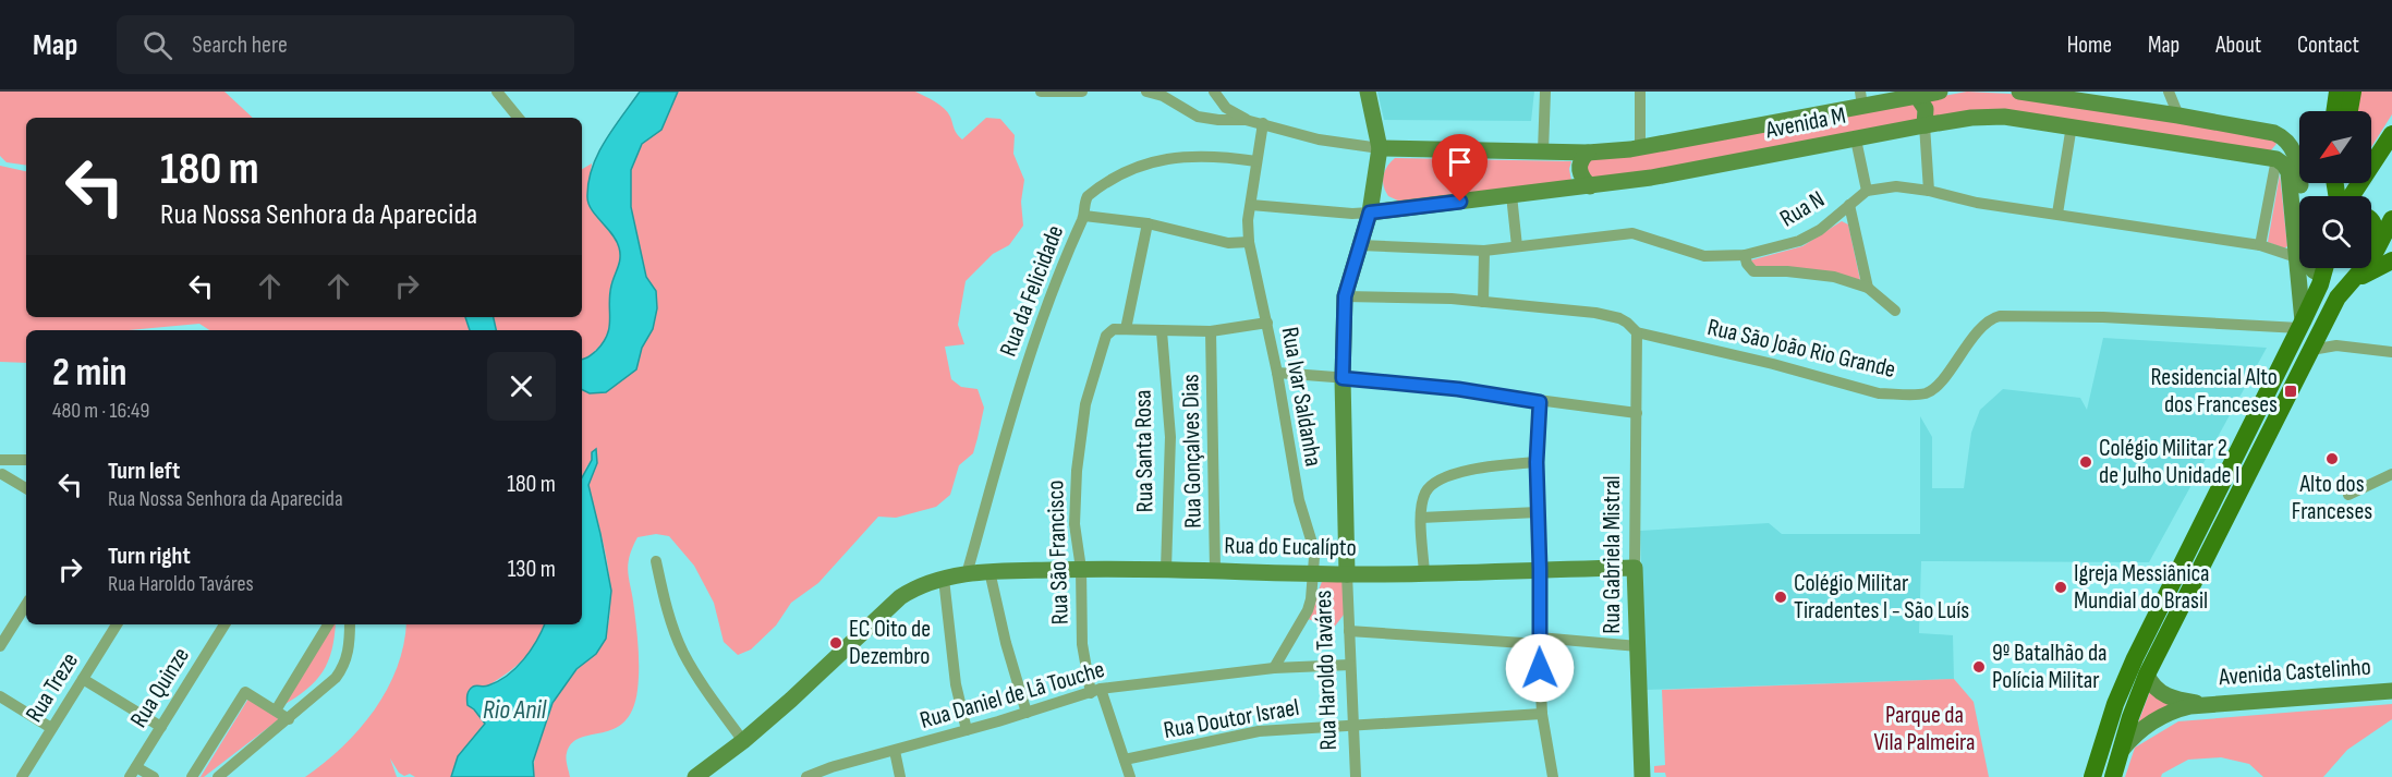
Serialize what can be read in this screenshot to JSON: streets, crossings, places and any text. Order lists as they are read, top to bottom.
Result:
{
  "streets": {
    "street": [
      "Avenida M",
      "Rua N",
      "Rua da Felicidade",
      "Rua São João Rio Grande",
      "Rua Ivar Saldanha",
      "Rua Santa Rosa",
      "Rua Gonçalves Dias",
      "Rua do Eucalípto",
      "Rua São Francisco",
      "Rua Gabriela Mistral",
      "Rua Haroldo Taváres",
      "Avenida Castelinho",
      "Rua Treze",
      "Rua Quinze",
      "Rua Daniel de Lã Touche",
      "Rua Doutor Israel"
    ]
  },
  "crossings": [
    ["Avenida M", "Rua Haroldo Taváres"],
    ["Rua N", "Rua Haroldo Taváres"],
    ["Rua da Felicidade", "Rua Ivar Saldanha"],
    ["Rua da Felicidade", "Rua do Eucalípto"],
    ["Rua São João Rio Grande", "Rua Gabriela Mistral"],
    ["Rua São João Rio Grande", "Rua Haroldo Taváres"],
    ["Rua Ivar Saldanha", "Rua do Eucalípto"],
    ["Rua Ivar Saldanha", "Rua Daniel de Lã Touche"],
    ["Rua Santa Rosa", "Rua do Eucalípto"],
    ["Rua Gonçalves Dias", "Rua do Eucalípto"],
    ["Rua do Eucalípto", "Rua São Francisco"],
    ["Rua do Eucalípto", "Rua Gabriela Mistral"],
    ["Rua do Eucalípto", "Rua Haroldo Taváres"],
    ["Rua São Francisco", "Rua Daniel de Lã Touche"],
    ["Rua São Francisco", "Rua Doutor Israel"],
    ["Rua Haroldo Taváres", "Rua Daniel de Lã Touche"],
    ["Rua Haroldo Taváres", "Rua Doutor Israel"]
  ],
  "water": ["Rio Anil"],
  "parks": ["Parque da Vila Palmeira"],
  "places": {
    "transit": ["Residencial Alto dos Franceses"],
    "other": [
      "Alto dos Franceses",
      "Colégio Militar 2 de Julho Unidade I",
      "Igreja Messiânica Mundial do Brasil",
      "Colégio Militar Tiradentes I - São Luís",
      "EC Oito de Dezembro",
      "9º Batalhão da Polícia Militar"
    ]
  },
  "north": "bottom left",
  "page": {
    "header": "Map",
    "search": "Search here",
    "nav": [
      "Home",
      "Map",
      "About",
      "Contact"
    ],
    "turn": ["180 m", "Rua Nossa Senhora da Aparecida"],
    "heading": ["2 min", "480 m · 16:49"],
    "list": [
      {
        "name": "Turn left",
        "note": "Rua Nossa Senhora da Aparecida",
        "value": "180 m"
      },
      {
        "name": "Turn right",
        "note": "Rua Haroldo Taváres",
        "value": "130 m"
      }
    ]
  }
}
